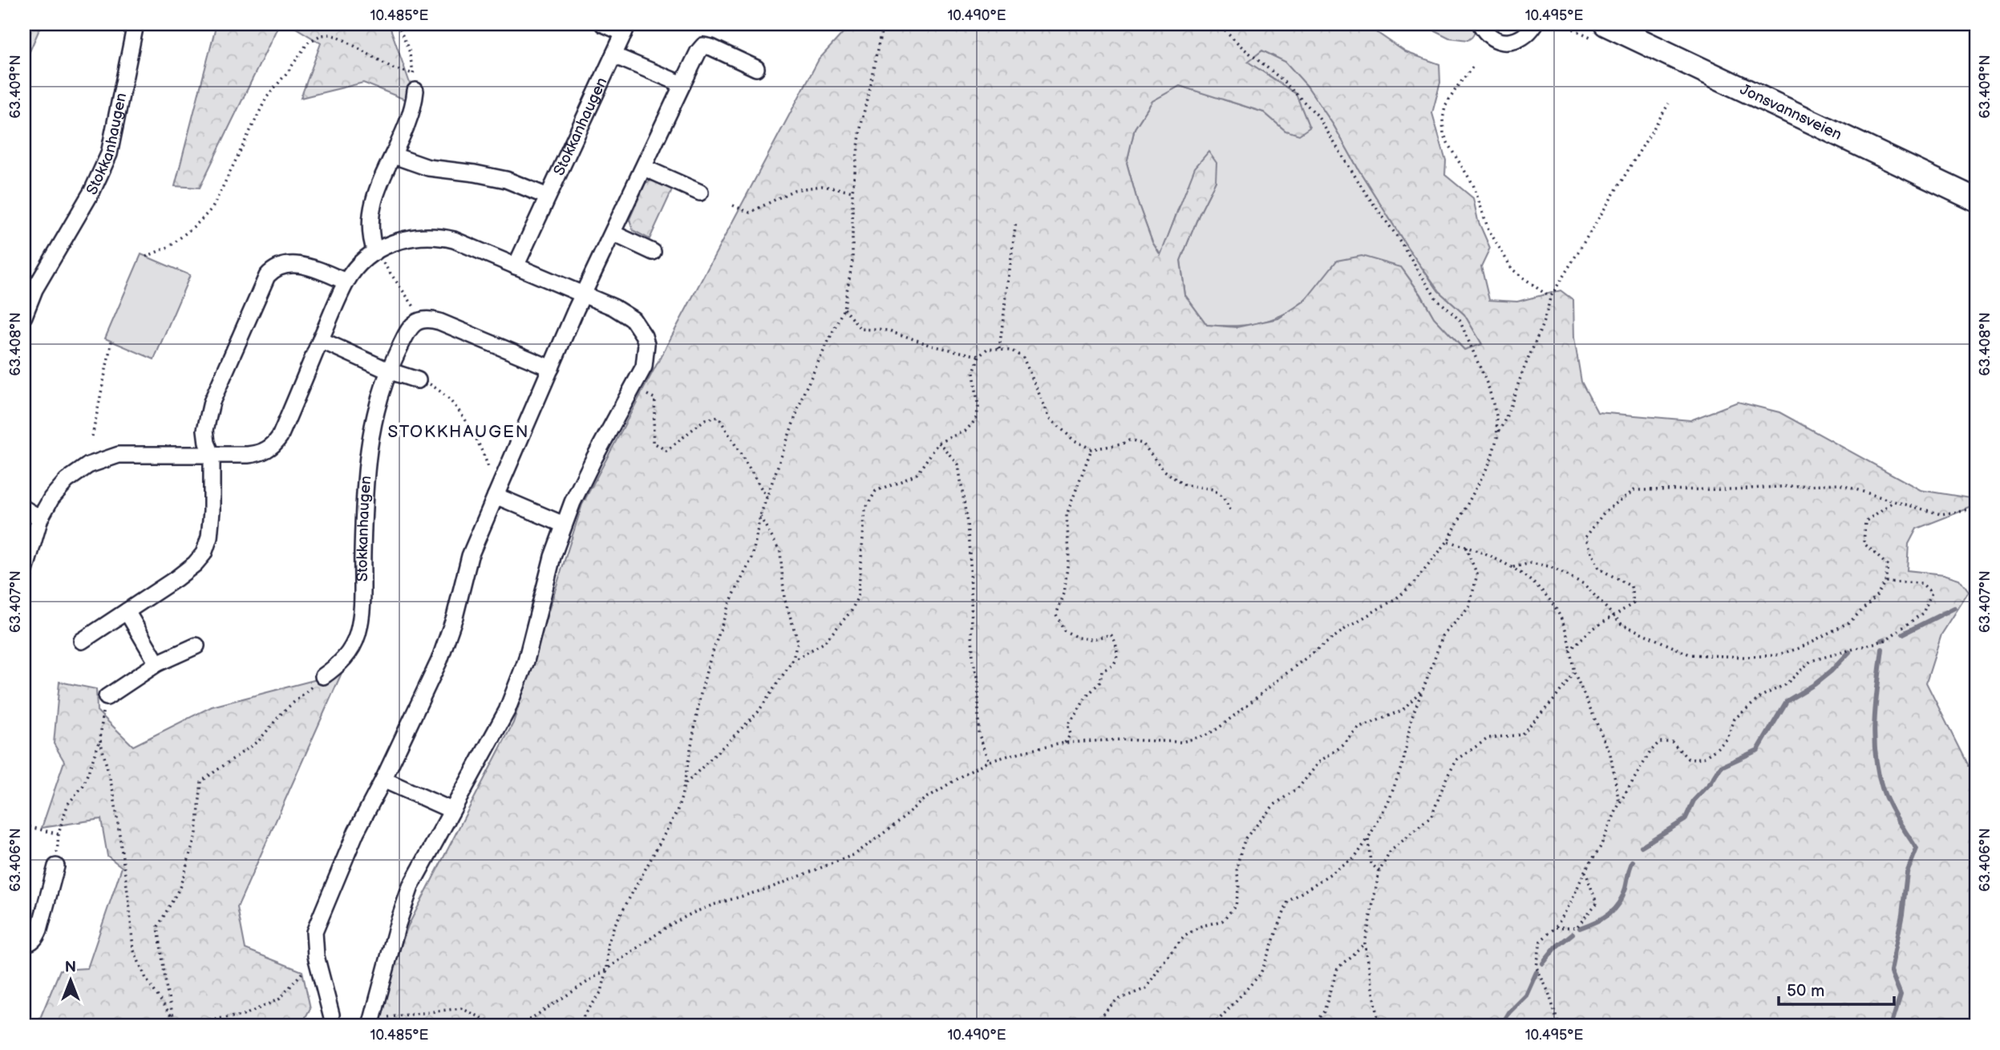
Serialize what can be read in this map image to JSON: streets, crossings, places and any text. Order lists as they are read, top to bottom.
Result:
{
  "streets": {
    "main road": ["Jonsvannsveien"],
    "street": ["Stokkanhaugen"]
  },
  "districts": ["STOKKHAUGEN"],
  "scale_bar": "50 m",
  "north": "top",
  "coordinates": [
    "10.485°E",
    "10.490°E",
    "10.495°E",
    "63.409°N",
    "63.408°N",
    "63.407°N",
    "63.406°N"
  ]
}
